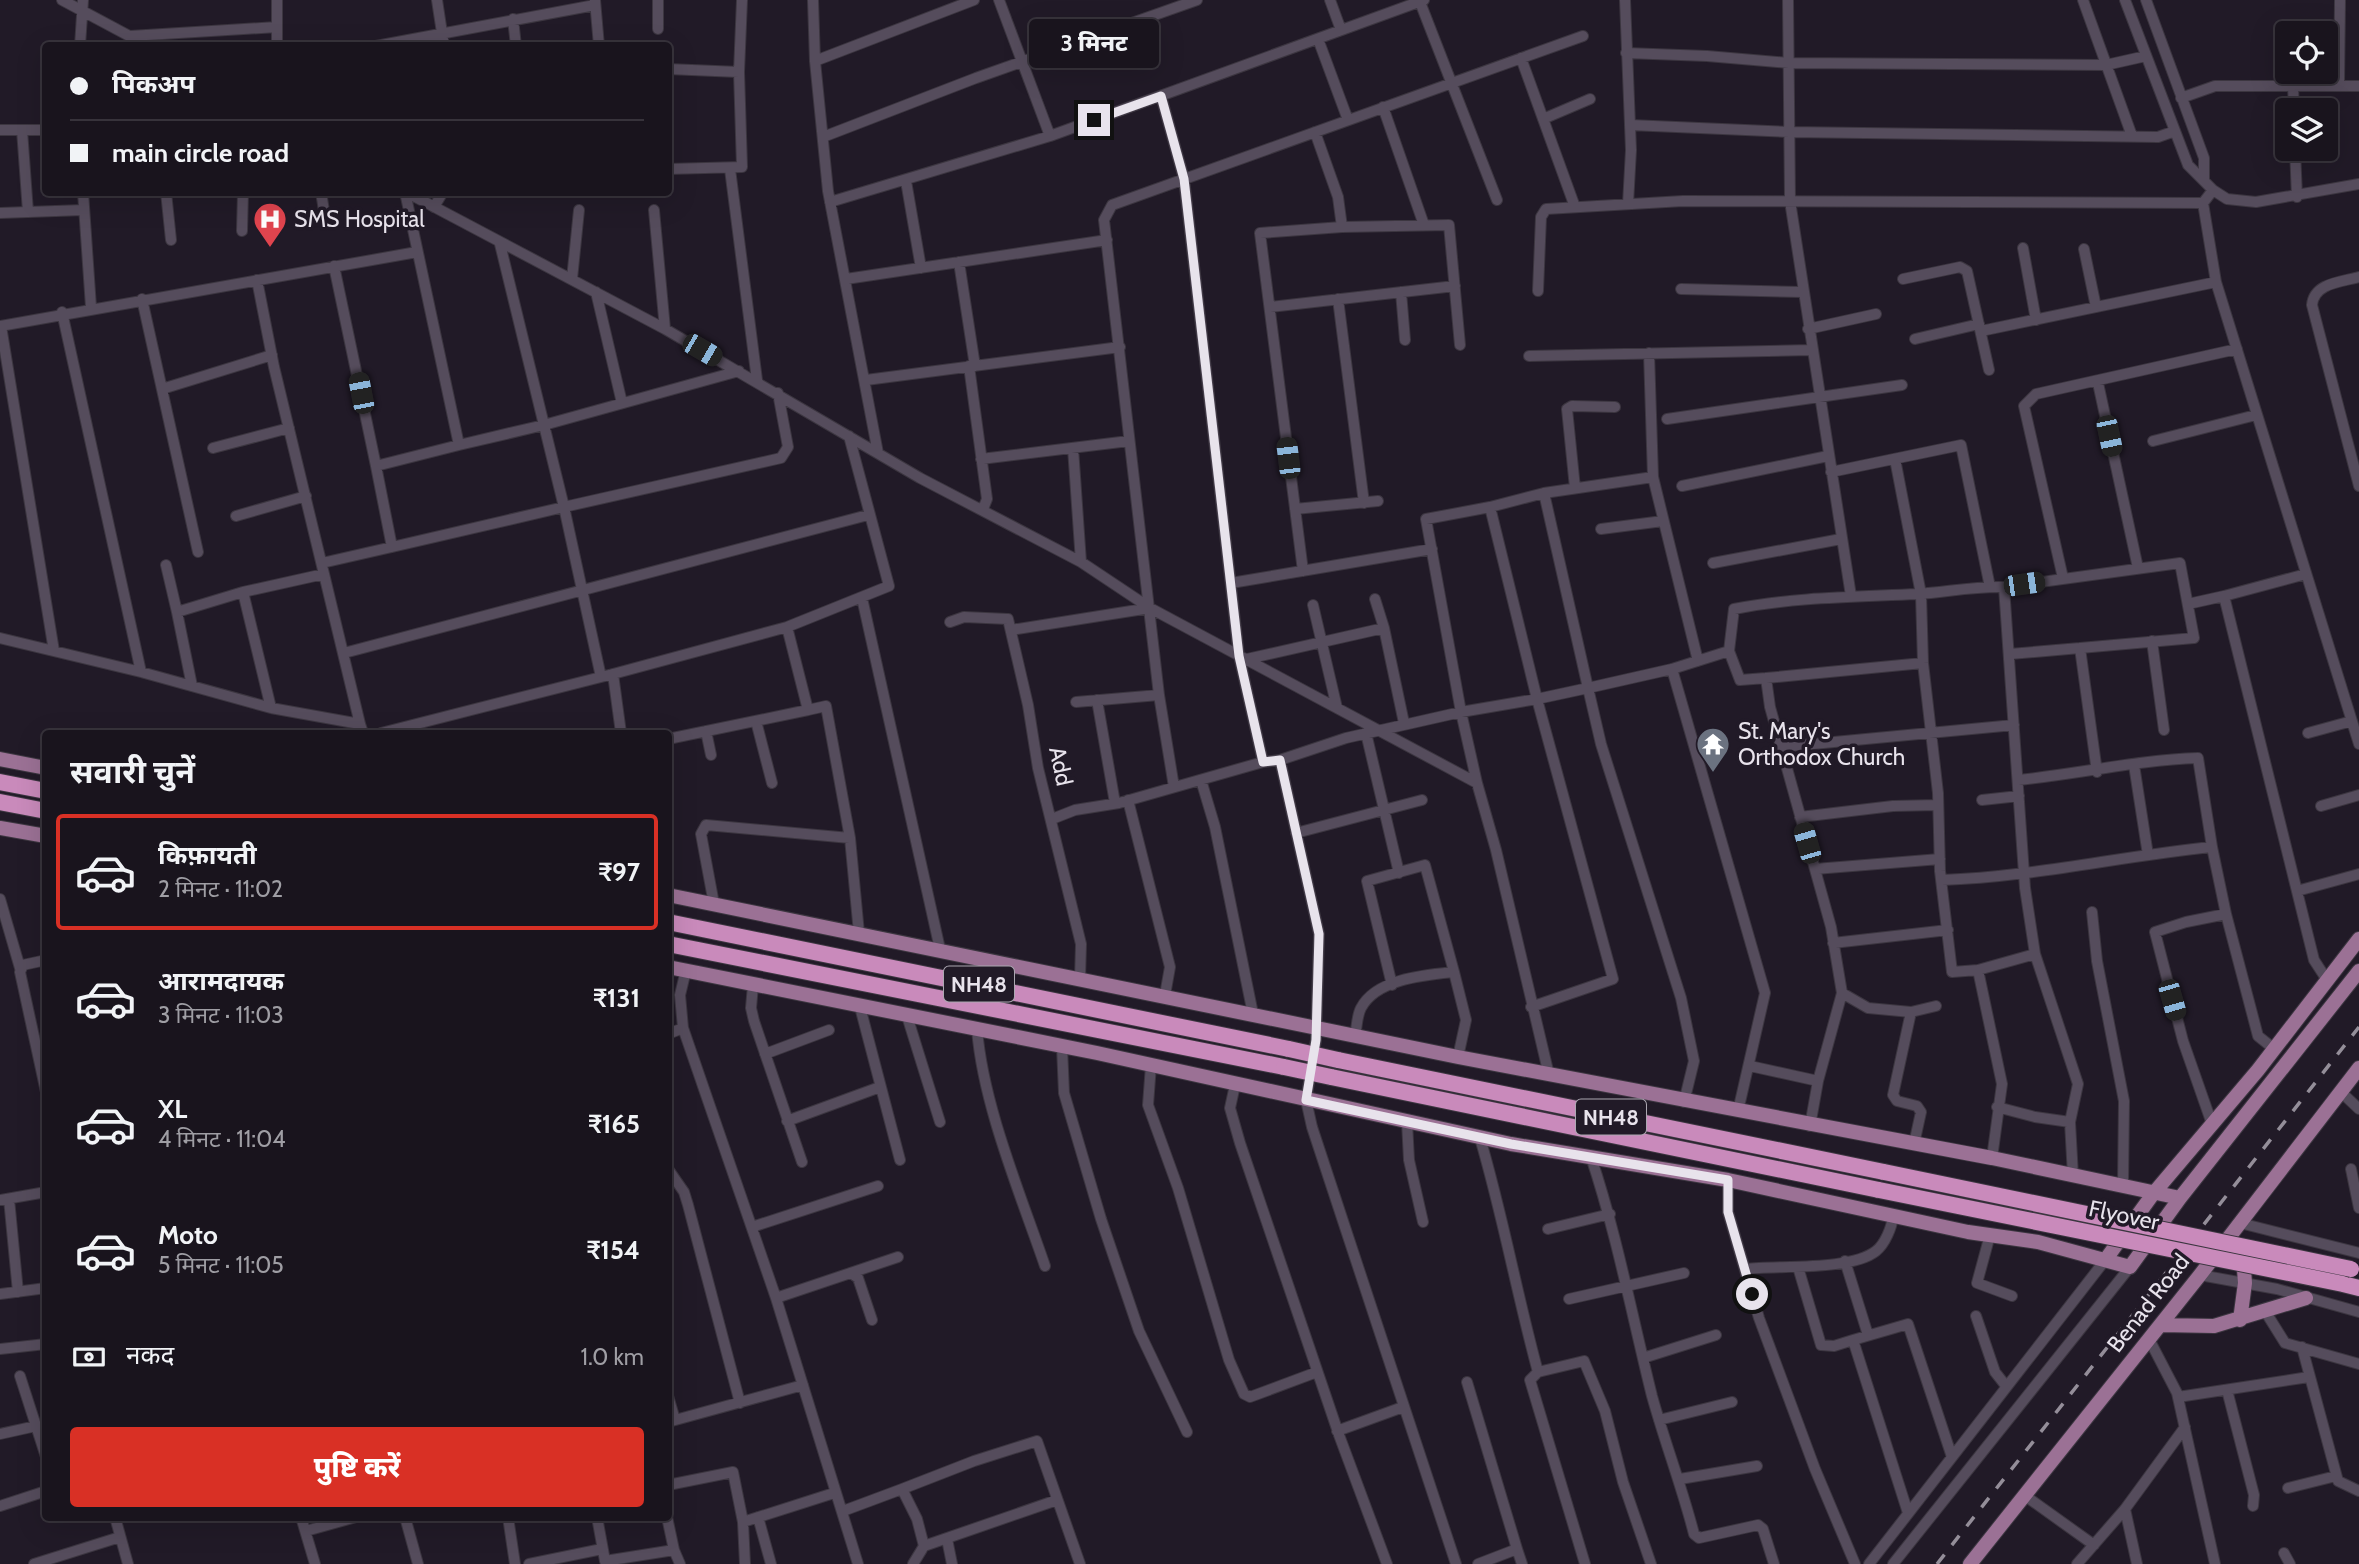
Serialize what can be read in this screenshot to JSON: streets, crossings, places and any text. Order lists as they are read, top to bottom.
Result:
{
  "streets": {
    "highway": ["NH48", "Flyover"],
    "main road": ["Benad Road"],
    "street": ["Add"]
  },
  "places": {
    "hospital": ["SMS Hospital"],
    "temple": ["St. Mary's Orthodox Church"]
  },
  "page": {
    "bubble": "3 मिनट",
    "banner": ["पिकअप", "main circle road"],
    "heading": "सवारी चुनें",
    "list": [
      {
        "name": "किफ़ायती",
        "note": "2 मिनट · 11:02",
        "value": "₹97"
      },
      {
        "name": "आरामदायक",
        "note": "3 मिनट · 11:03",
        "value": "₹131"
      },
      {
        "name": "XL",
        "note": "4 मिनट · 11:04",
        "value": "₹165"
      },
      {
        "name": "Moto",
        "note": "5 मिनट · 11:05",
        "value": "₹154"
      }
    ],
    "pay": ["नकद", "1.0 km"],
    "buttons": "पुष्टि करें"
  }
}
